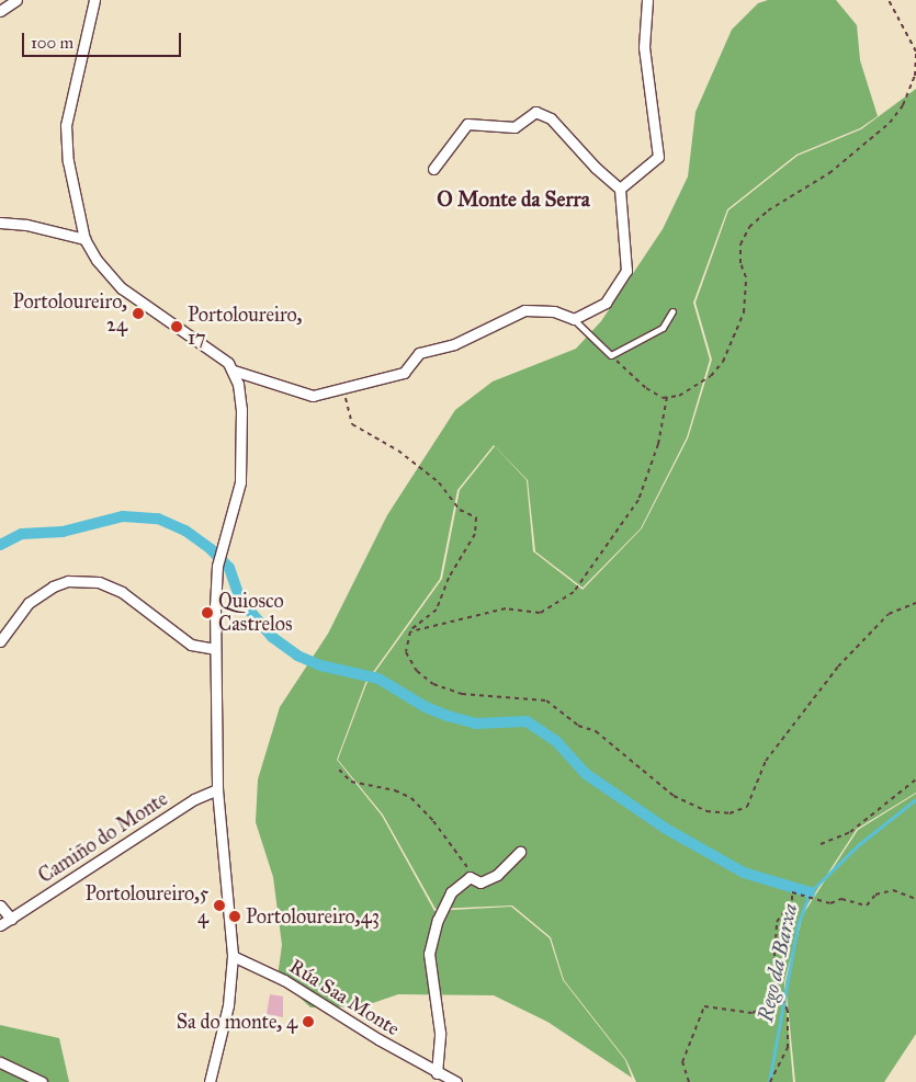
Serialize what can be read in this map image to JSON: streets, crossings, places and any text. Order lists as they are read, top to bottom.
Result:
{
  "streets": {
    "street": ["Camiño do Monte", "Rúa Saa Monte"]
  },
  "districts": ["O Monte da Serra"],
  "water": ["Rego da Barxa"],
  "places": [
    "Portoloureiro, 24",
    "Portoloureiro, 17",
    "Quiosco Castrelos",
    "Portoloureiro,5 4",
    "Portoloureiro,43",
    "Sa do monte, 4"
  ],
  "scale_bar": "100 m"
}
